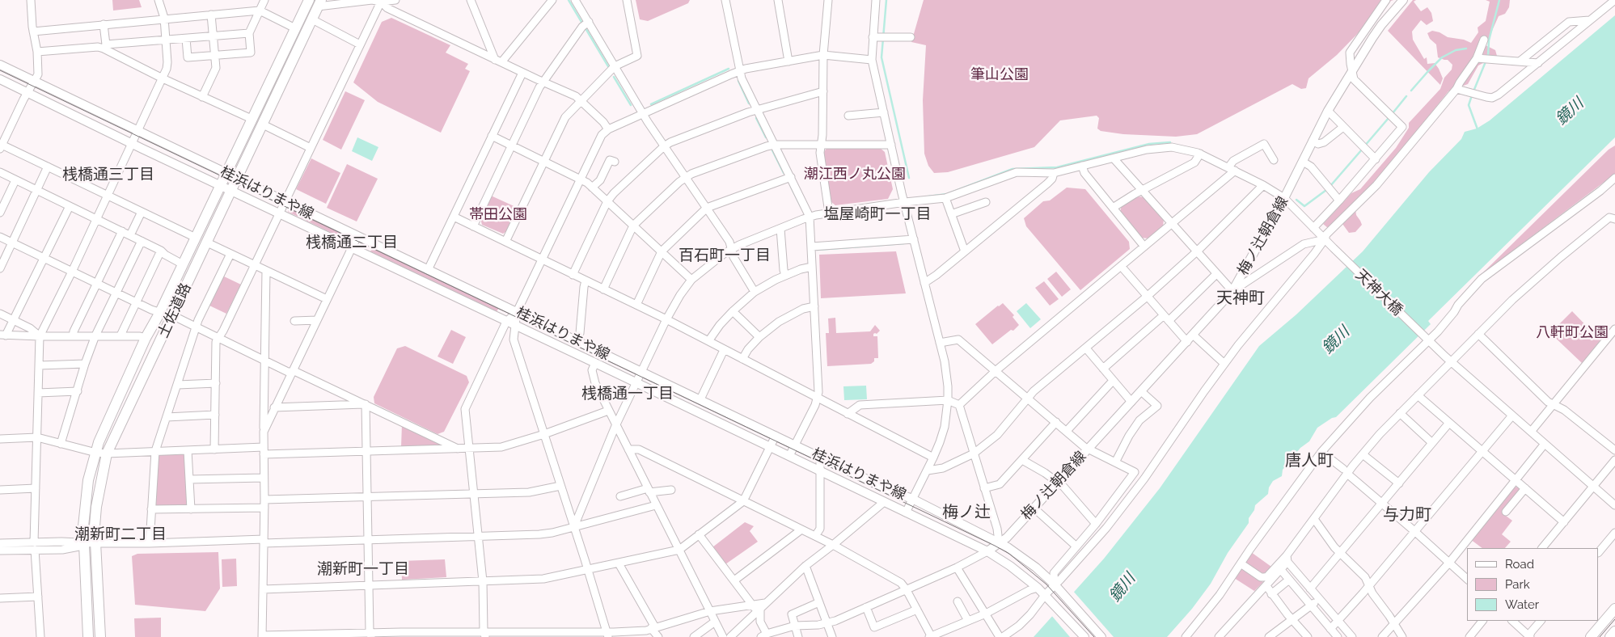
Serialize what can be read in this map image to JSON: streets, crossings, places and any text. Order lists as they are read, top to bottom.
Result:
{
  "streets": {
    "highway": ["土佐道路"],
    "main road": ["桂浜はりまや線", "梅ノ辻朝倉線"],
    "street": ["天神大橋"]
  },
  "crossings": [
    ["桂浜はりまや線", "梅ノ辻朝倉線"],
    ["桂浜はりまや線", "天神大橋"],
    ["桂浜はりまや線", "土佐道路"],
    ["梅ノ辻朝倉線", "天神大橋"]
  ],
  "districts": [
    "桟橋通三丁目",
    "塩屋崎町一丁目",
    "桟橋通二丁目",
    "百石町一丁目",
    "天神町",
    "桟橋通一丁目",
    "唐人町",
    "梅ノ辻",
    "与力町",
    "潮新町二丁目",
    "潮新町一丁目"
  ],
  "water": ["鏡川"],
  "parks": [
    "筆山公園",
    "潮江西ノ丸公園",
    "帯田公園",
    "八軒町公園"
  ],
  "legend": ["Road", "Park", "Water"]
}
